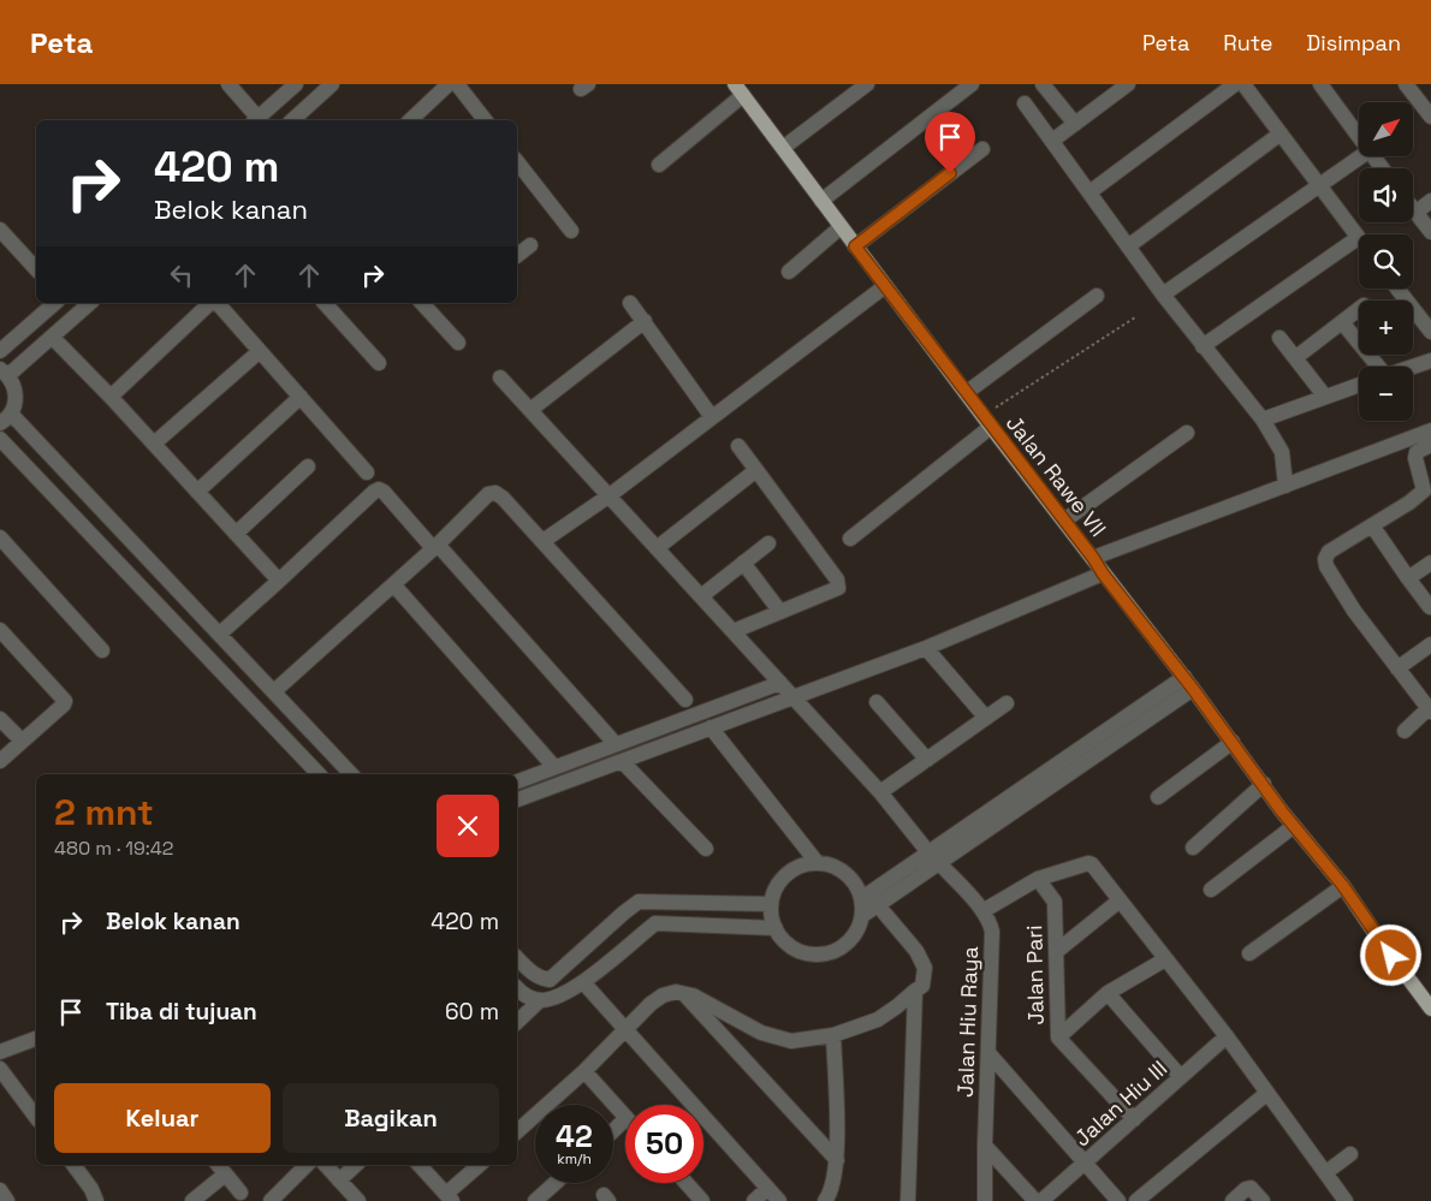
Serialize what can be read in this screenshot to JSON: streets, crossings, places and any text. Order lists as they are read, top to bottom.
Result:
{
  "streets": {
    "main road": ["Jalan Rawe VII"],
    "street": ["Jalan Pari", "Jalan Hiu Raya", "Jalan Hiu III"]
  },
  "crossings": [
    ["Jalan Pari", "Jalan Hiu III"]
  ],
  "north": "top right",
  "page": {
    "header": "Peta",
    "nav": ["Peta", "Rute", "Disimpan"],
    "map_buttons": ["+", "−"],
    "turn": ["420 m", "Belok kanan"],
    "heading": ["2 mnt", "480 m · 19:42"],
    "list": [
      {
        "name": "Belok kanan",
        "value": "420 m"
      },
      {
        "name": "Tiba di tujuan",
        "value": "60 m"
      }
    ],
    "buttons": ["Keluar", "Bagikan"],
    "speed": "42 km/h",
    "limit": "50"
  }
}
